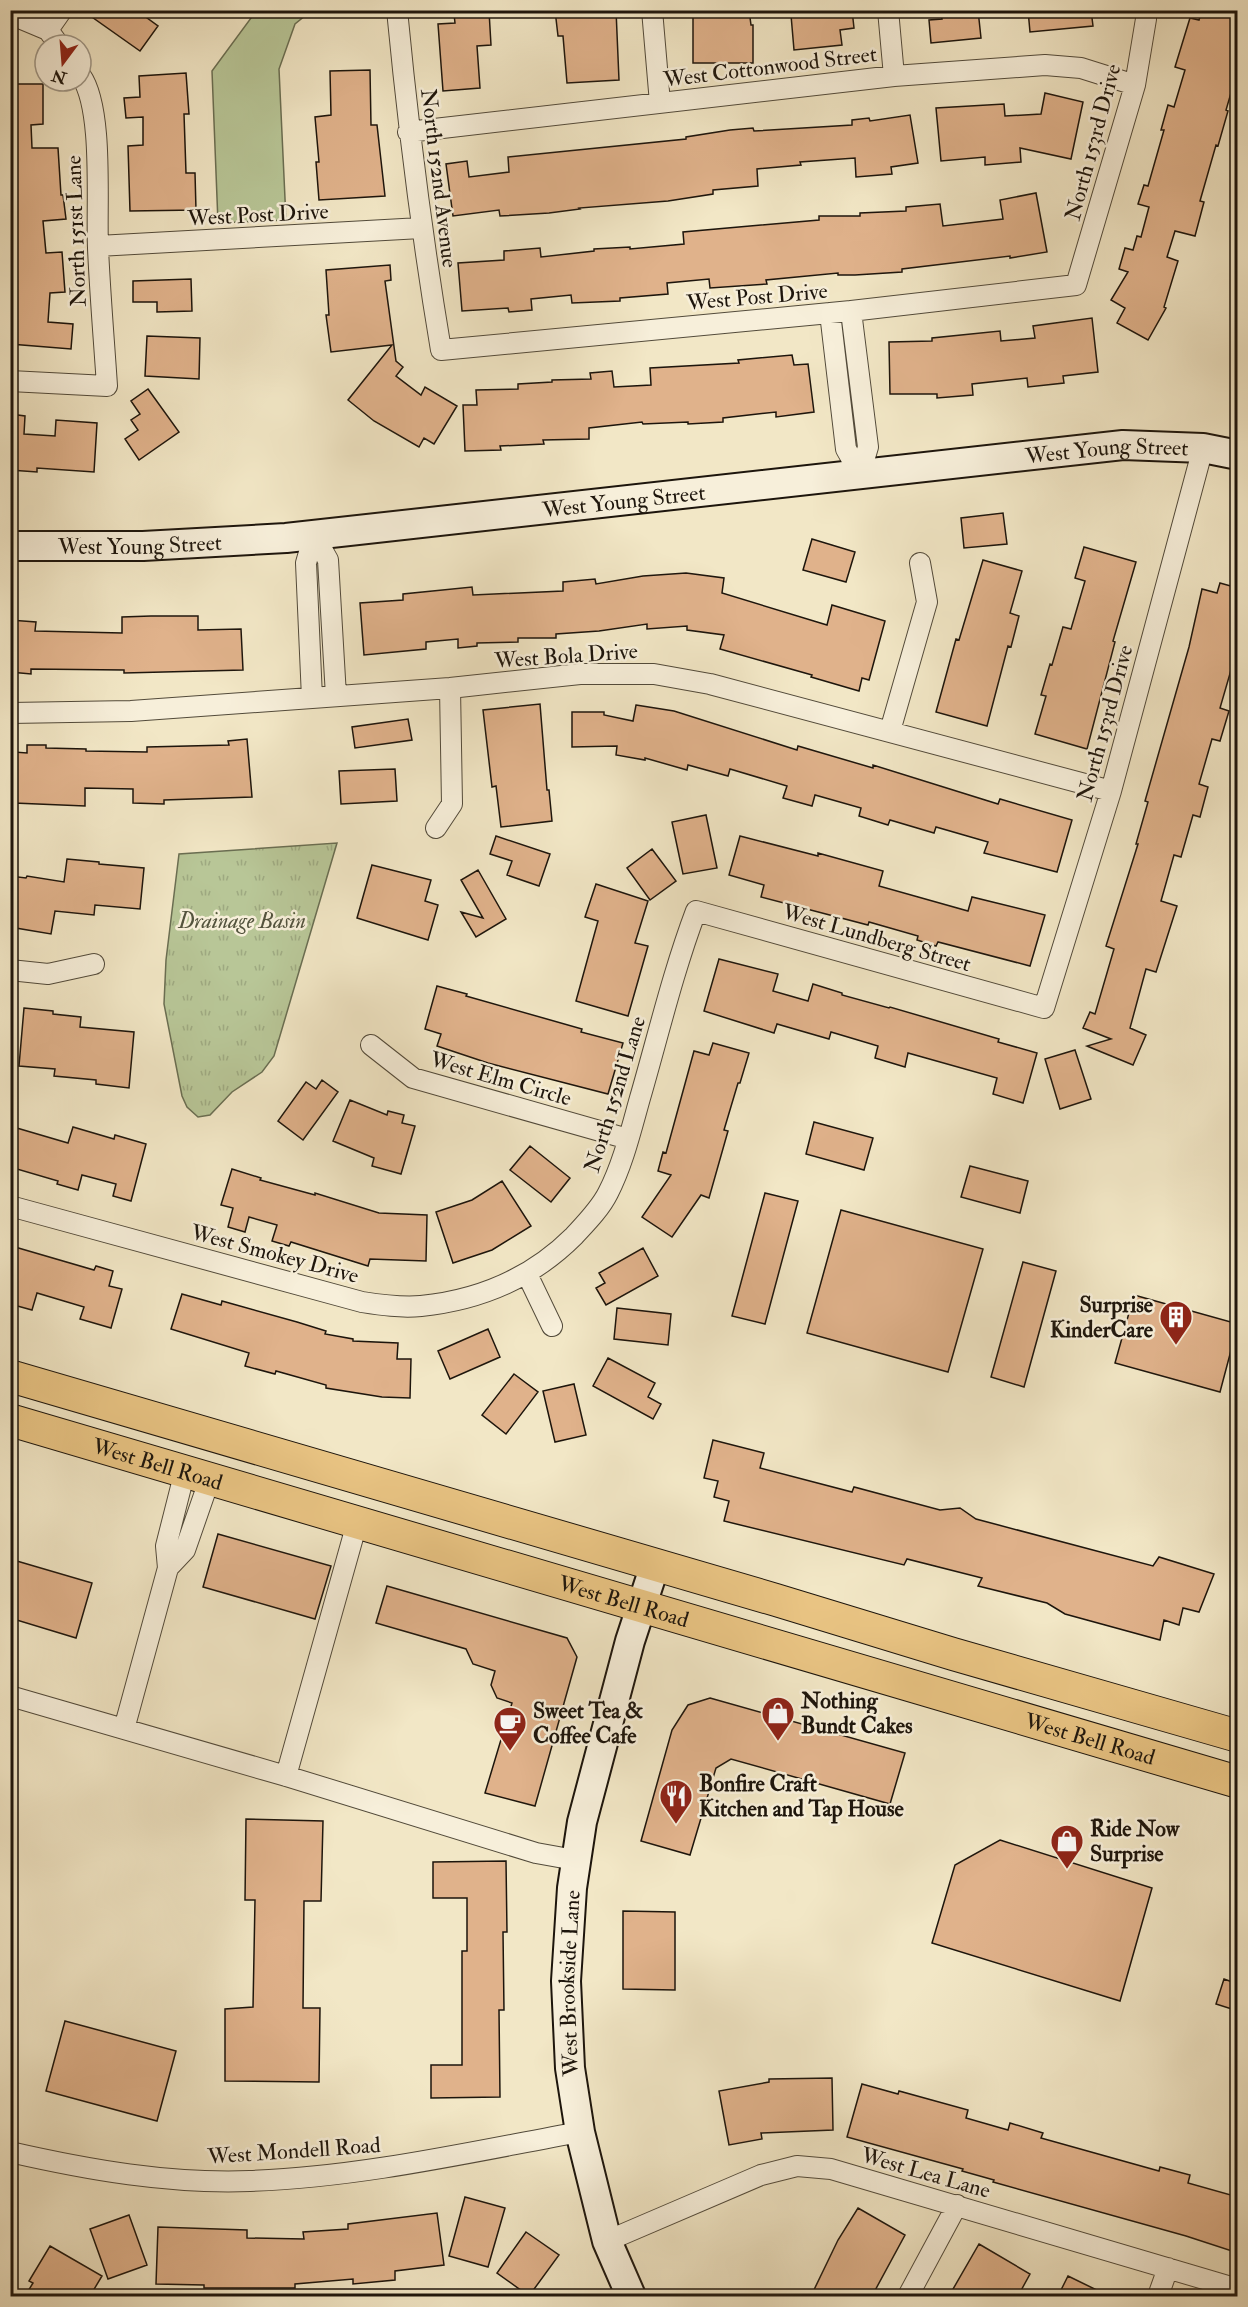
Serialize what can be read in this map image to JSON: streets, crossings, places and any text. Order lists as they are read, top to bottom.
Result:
{
  "streets": {
    "main road": ["West Bell Road"],
    "street": [
      "West Cottonwood Street",
      "North 153rd Drive",
      "North 152nd Avenue",
      "West Post Drive",
      "North 151st Lane",
      "West Young Street",
      "West Bola Drive",
      "West Lundberg Street",
      "West Elm Circle",
      "North 152nd Lane",
      "West Smokey Drive",
      "West Brookside Lane",
      "West Mondell Road",
      "West Lea Lane"
    ]
  },
  "crossings": [
    ["West Cottonwood Street", "North 153rd Drive"],
    ["West Cottonwood Street", "North 152nd Avenue"],
    ["North 153rd Drive", "West Post Drive"],
    ["North 153rd Drive", "West Young Street"],
    ["North 153rd Drive", "West Bola Drive"],
    ["North 153rd Drive", "West Lundberg Street"],
    ["North 152nd Avenue", "West Post Drive"],
    ["West Post Drive", "North 151st Lane"],
    ["West Lundberg Street", "North 152nd Lane"],
    ["West Elm Circle", "North 152nd Lane"],
    ["North 152nd Lane", "West Smokey Drive"],
    ["West Bell Road", "West Brookside Lane"],
    ["West Brookside Lane", "West Mondell Road"],
    ["West Brookside Lane", "West Lea Lane"]
  ],
  "parks": ["Drainage Basin"],
  "places": {
    "building": ["Surprise KinderCare"],
    "shop": ["Nothing Bundt Cakes", "Ride Now Surprise"],
    "cafe": ["Sweet Tea & Coffee Cafe"],
    "restaurant": ["Bonfire Craft Kitchen and Tap House"]
  },
  "north": "bottom"
}
